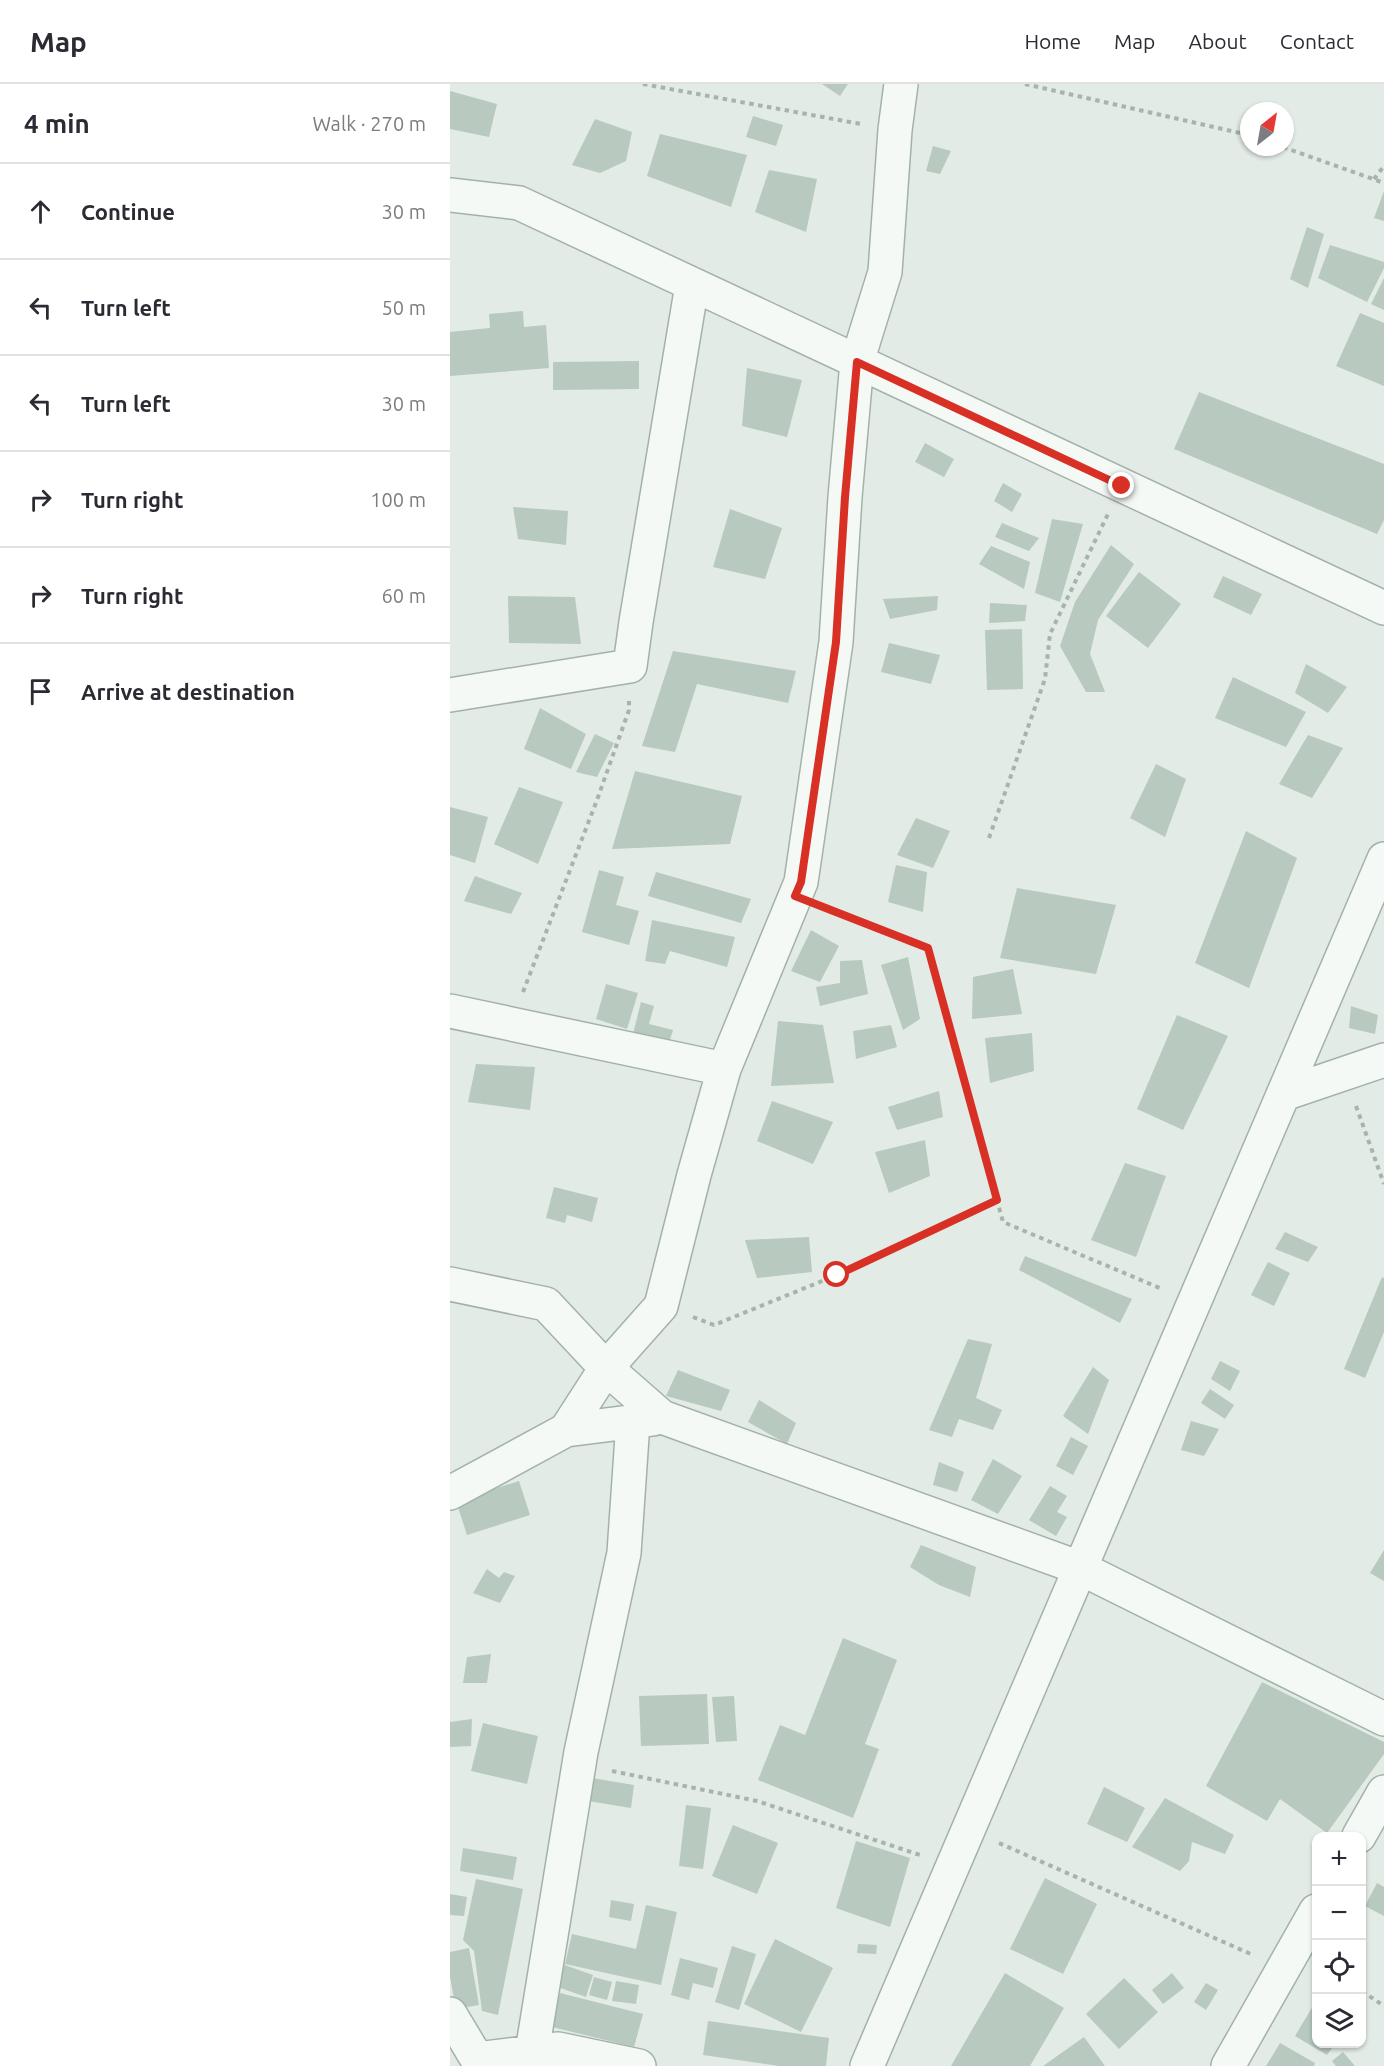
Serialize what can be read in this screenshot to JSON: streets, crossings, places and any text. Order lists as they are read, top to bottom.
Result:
{
  "north": "top right",
  "page": {
    "header": "Map",
    "nav": [
      "Home",
      "Map",
      "About",
      "Contact"
    ],
    "heading": ["4 min", "Walk · 270 m"],
    "list": [
      ["Continue", "30 m"],
      ["Turn left", "50 m"],
      ["Turn left", "30 m"],
      ["Turn right", "100 m"],
      ["Turn right", "60 m"],
      "Arrive at destination"
    ],
    "map_buttons": ["+", "−"]
  }
}
